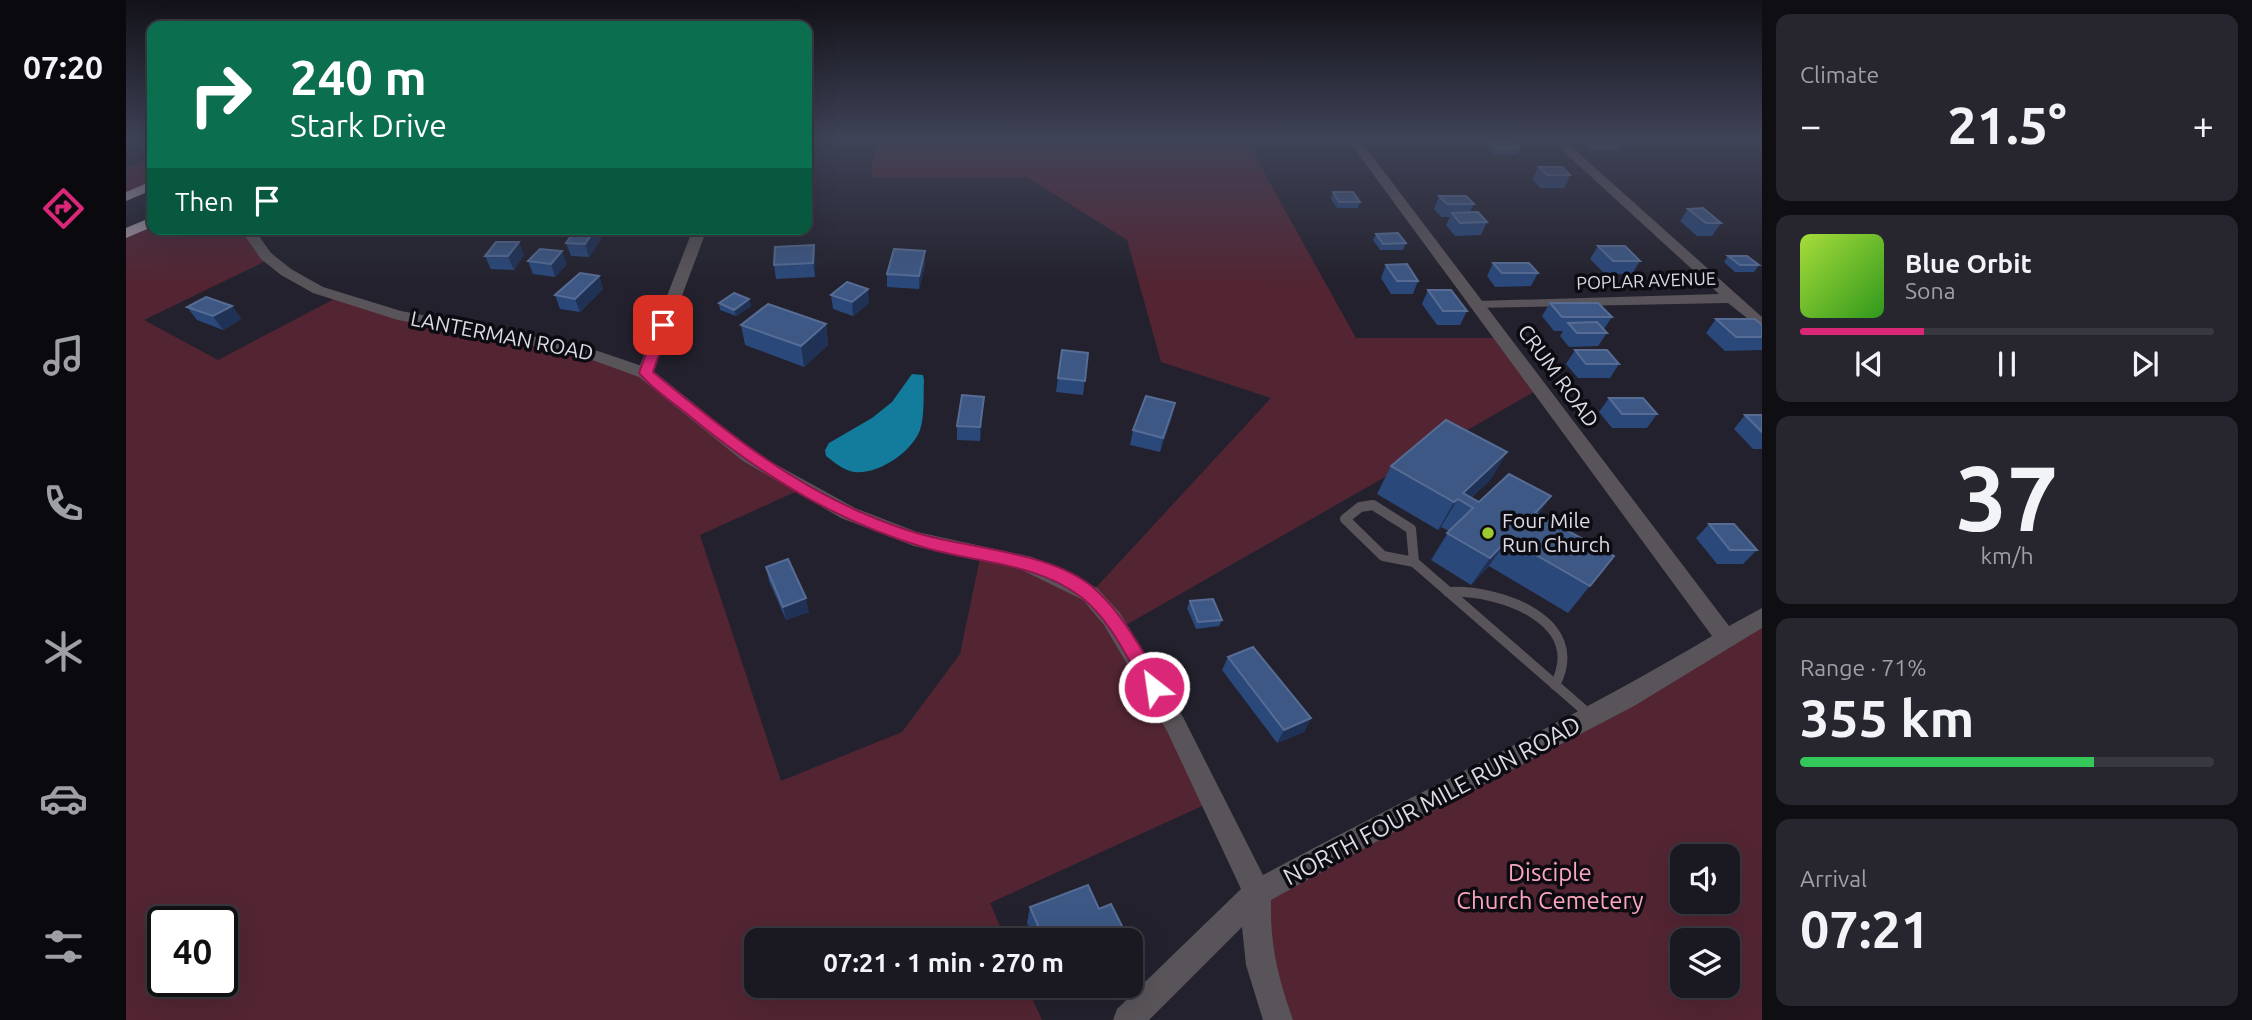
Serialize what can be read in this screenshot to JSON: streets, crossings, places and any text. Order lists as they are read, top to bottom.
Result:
{
  "streets": {
    "street": [
      "POPLAR AVENUE",
      "LANTERMAN ROAD",
      "CRUM ROAD",
      "NORTH FOUR MILE RUN ROAD"
    ]
  },
  "crossings": [
    ["POPLAR AVENUE", "CRUM ROAD"],
    ["LANTERMAN ROAD", "NORTH FOUR MILE RUN ROAD"],
    ["CRUM ROAD", "NORTH FOUR MILE RUN ROAD"]
  ],
  "parks": ["Disciple Church Cemetery"],
  "places": ["Four Mile Run Church"],
  "page": {
    "tabs": "07:20",
    "tile": [
      "Climate",
      ["37", "km/h"],
      ["Range · 71%", "355 km"],
      ["Arrival", "07:21"]
    ],
    "turn": ["240 m", "Stark Drive"],
    "heat": ["−", "21.5°", "+"],
    "then": "Then",
    "song": ["Blue Orbit", "Sona"],
    "limit": "40",
    "trip": "07:21 · 1 min · 270 m"
  }
}
